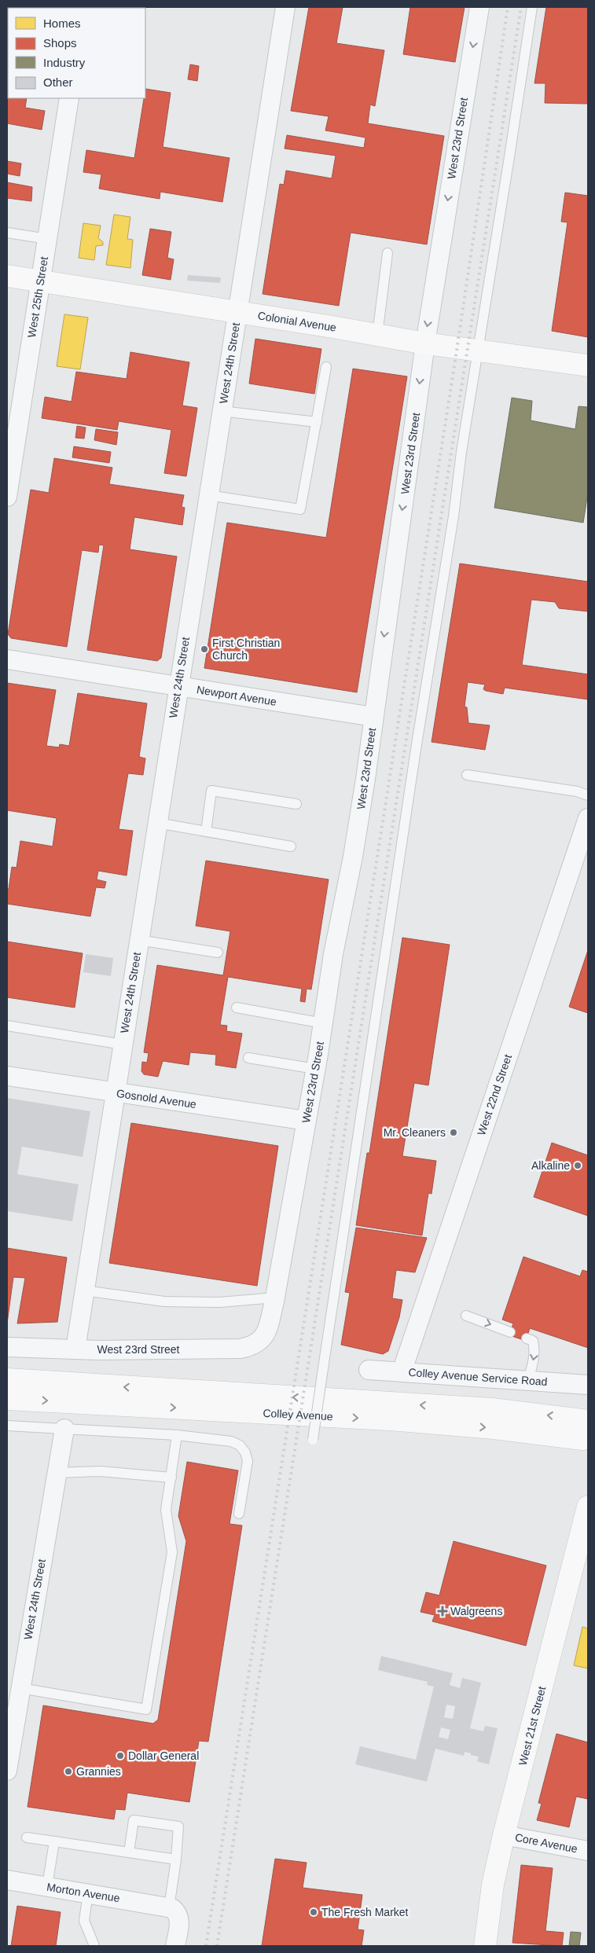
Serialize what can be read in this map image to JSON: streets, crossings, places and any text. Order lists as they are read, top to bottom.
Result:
{
  "streets": {
    "main road": ["Colonial Avenue", "Colley Avenue", "West 21st Street"],
    "street": [
      "West 23rd Street",
      "West 25th Street",
      "West 24th Street",
      "Newport Avenue",
      "West 22nd Street",
      "Gosnold Avenue",
      "Colley Avenue Service Road",
      "Core Avenue",
      "Morton Avenue"
    ]
  },
  "crossings": [
    ["West 23rd Street", "Colonial Avenue"],
    ["West 23rd Street", "West 24th Street"],
    ["West 23rd Street", "Newport Avenue"],
    ["West 23rd Street", "Gosnold Avenue"],
    ["West 25th Street", "Colonial Avenue"],
    ["Colonial Avenue", "West 24th Street"],
    ["West 24th Street", "Newport Avenue"],
    ["West 24th Street", "Gosnold Avenue"],
    ["West 22nd Street", "Colley Avenue Service Road"],
    ["West 21st Street", "Core Avenue"]
  ],
  "one_way": ["West 23rd Street"],
  "places": {
    "other": [
      "First Christian Church",
      "Mr. Cleaners",
      "Alkaline",
      "Dollar General",
      "Grannies",
      "The Fresh Market"
    ],
    "health": ["Walgreens"]
  },
  "legend": [
    "Homes",
    "Shops",
    "Industry",
    "Other"
  ]
}
